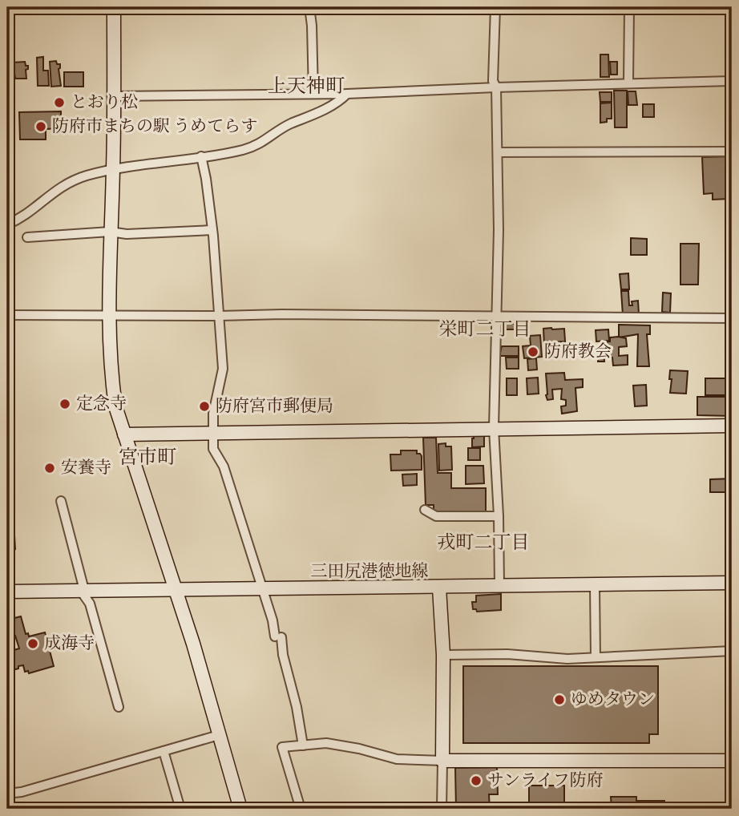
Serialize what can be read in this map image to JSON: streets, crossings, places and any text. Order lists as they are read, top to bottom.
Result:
{
  "streets": {
    "street": ["三田尻港徳地線"]
  },
  "districts": [
    "上天神町",
    "栄町二丁目",
    "宮市町",
    "戎町二丁目"
  ],
  "places": [
    "とおり松",
    "防府市まちの駅 うめてらす",
    "防府教会",
    "定念寺",
    "防府宮市郵便局",
    "安養寺",
    "成海寺",
    "ゆめタウン",
    "サンライフ防府"
  ]
}
